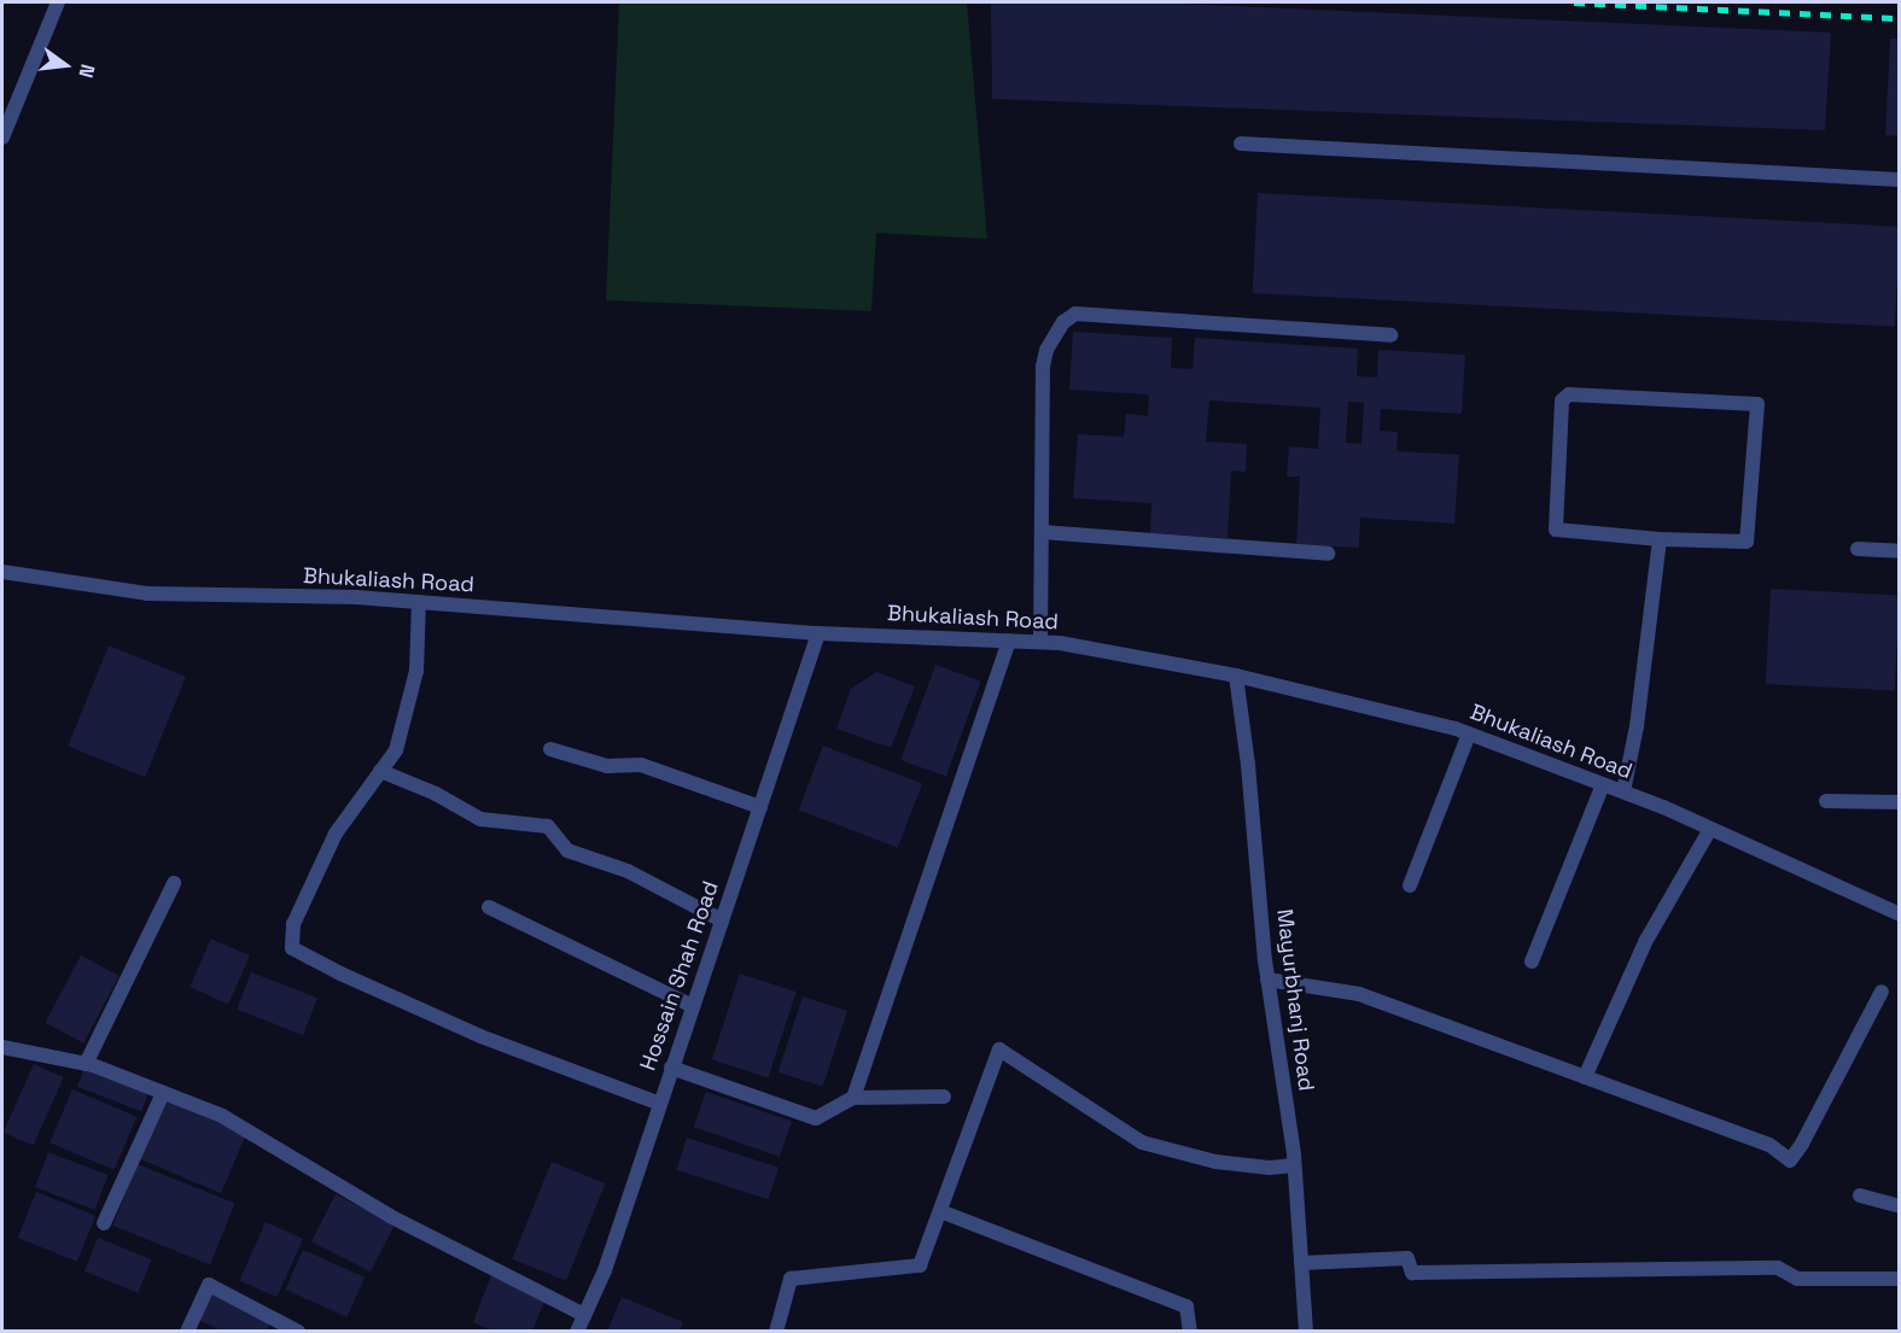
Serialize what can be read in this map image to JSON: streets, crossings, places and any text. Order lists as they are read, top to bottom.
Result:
{
  "streets": {
    "street": ["Bhukaliash Road", "Hossain Shah Road", "Mayurbhanj Road"]
  },
  "crossings": [
    ["Bhukaliash Road", "Hossain Shah Road"],
    ["Bhukaliash Road", "Mayurbhanj Road"]
  ],
  "north": "right"
}
